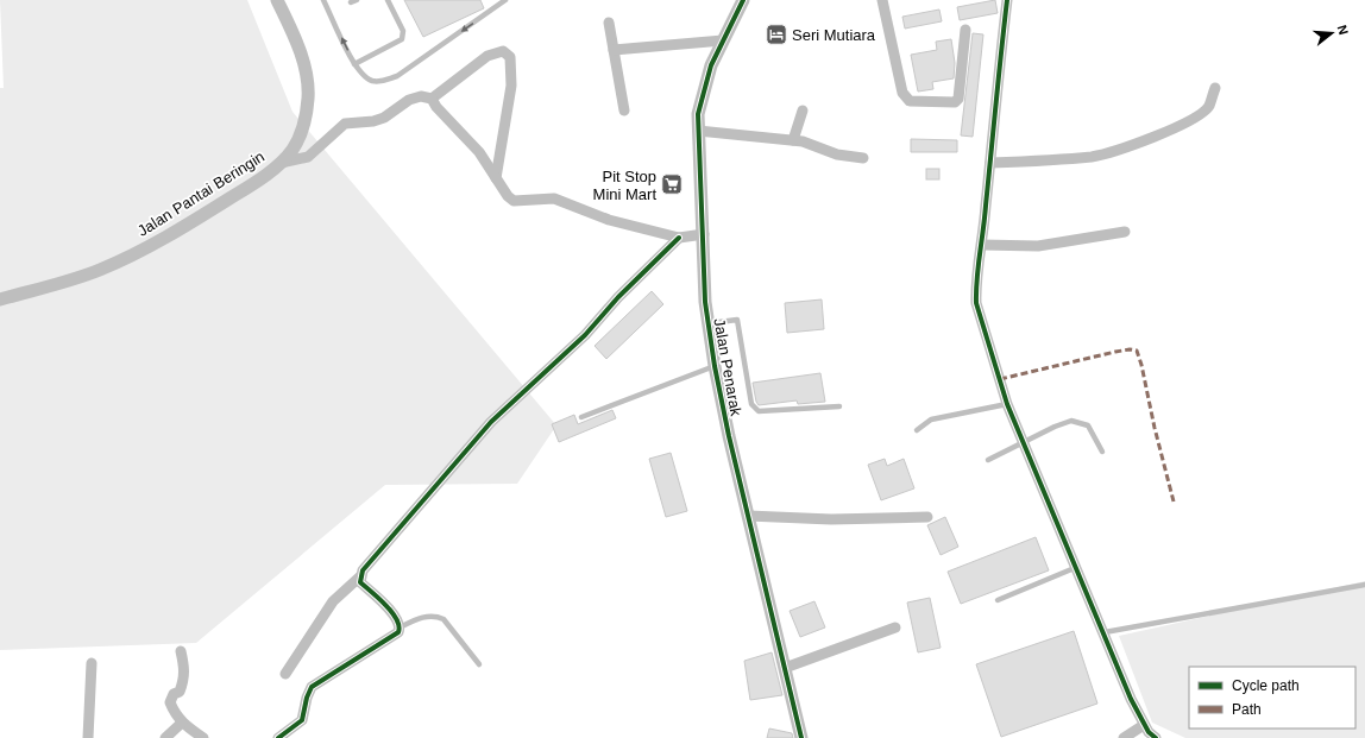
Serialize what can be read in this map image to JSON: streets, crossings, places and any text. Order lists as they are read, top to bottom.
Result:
{
  "streets": {
    "street": ["Jalan Pantai Beringin", "Jalan Penarak"]
  },
  "places": {
    "hotel": ["Seri Mutiara"],
    "supermarket": ["Pit Stop Mini Mart"]
  },
  "legend": ["Cycle path", "Path"],
  "north": "right"
}
